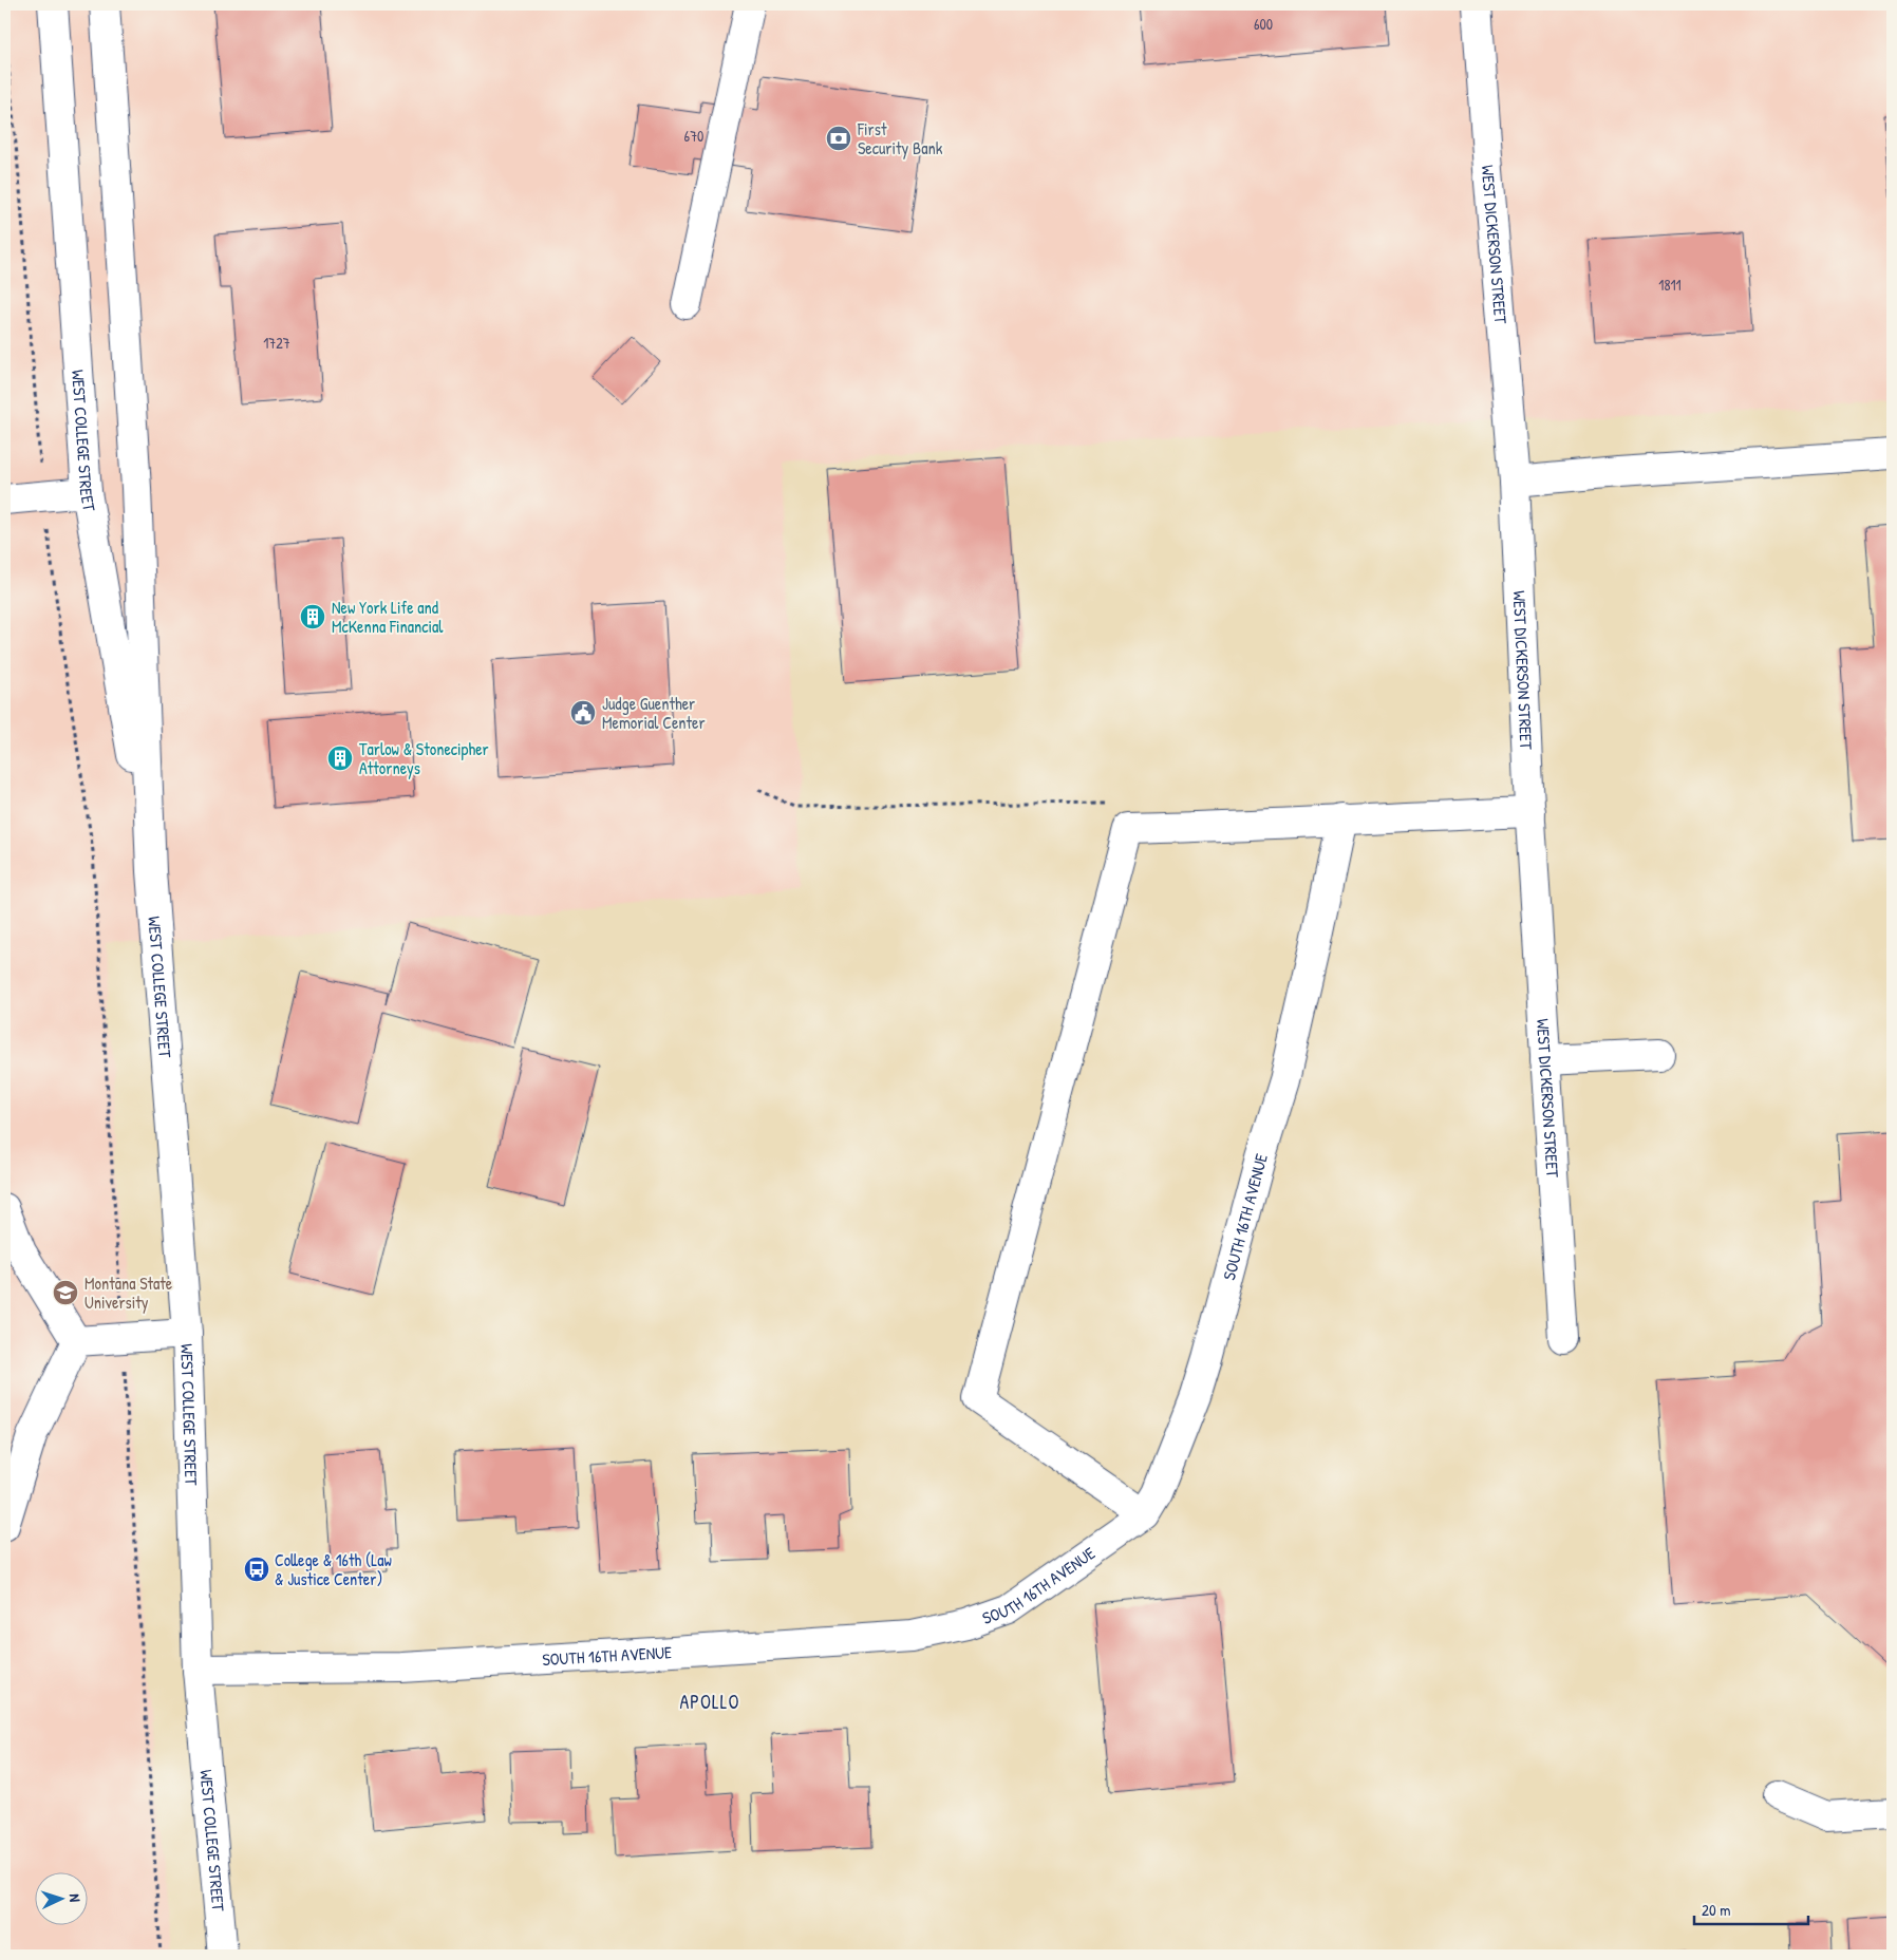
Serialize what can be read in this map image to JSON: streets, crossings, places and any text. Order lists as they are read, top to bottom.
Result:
{
  "streets": {
    "street": ["WEST DICKERSON STREET", "WEST COLLEGE STREET", "SOUTH 16TH AVENUE"]
  },
  "crossings": [
    ["WEST COLLEGE STREET", "SOUTH 16TH AVENUE"]
  ],
  "districts": ["APOLLO"],
  "places": {
    "bank": ["First Security Bank"],
    "building": ["New York Life and McKenna Financial", "Tarlow & Stonecipher Attorneys"],
    "public building": ["Judge Guenther Memorial Center"],
    "school or university": ["Montana State University"],
    "bus stop": ["College & 16th (Law & Justice Center)"]
  },
  "house_numbers": [
    "600",
    "670",
    "1811",
    "1727"
  ],
  "scale_bar": "20 m",
  "north": "right"
}
